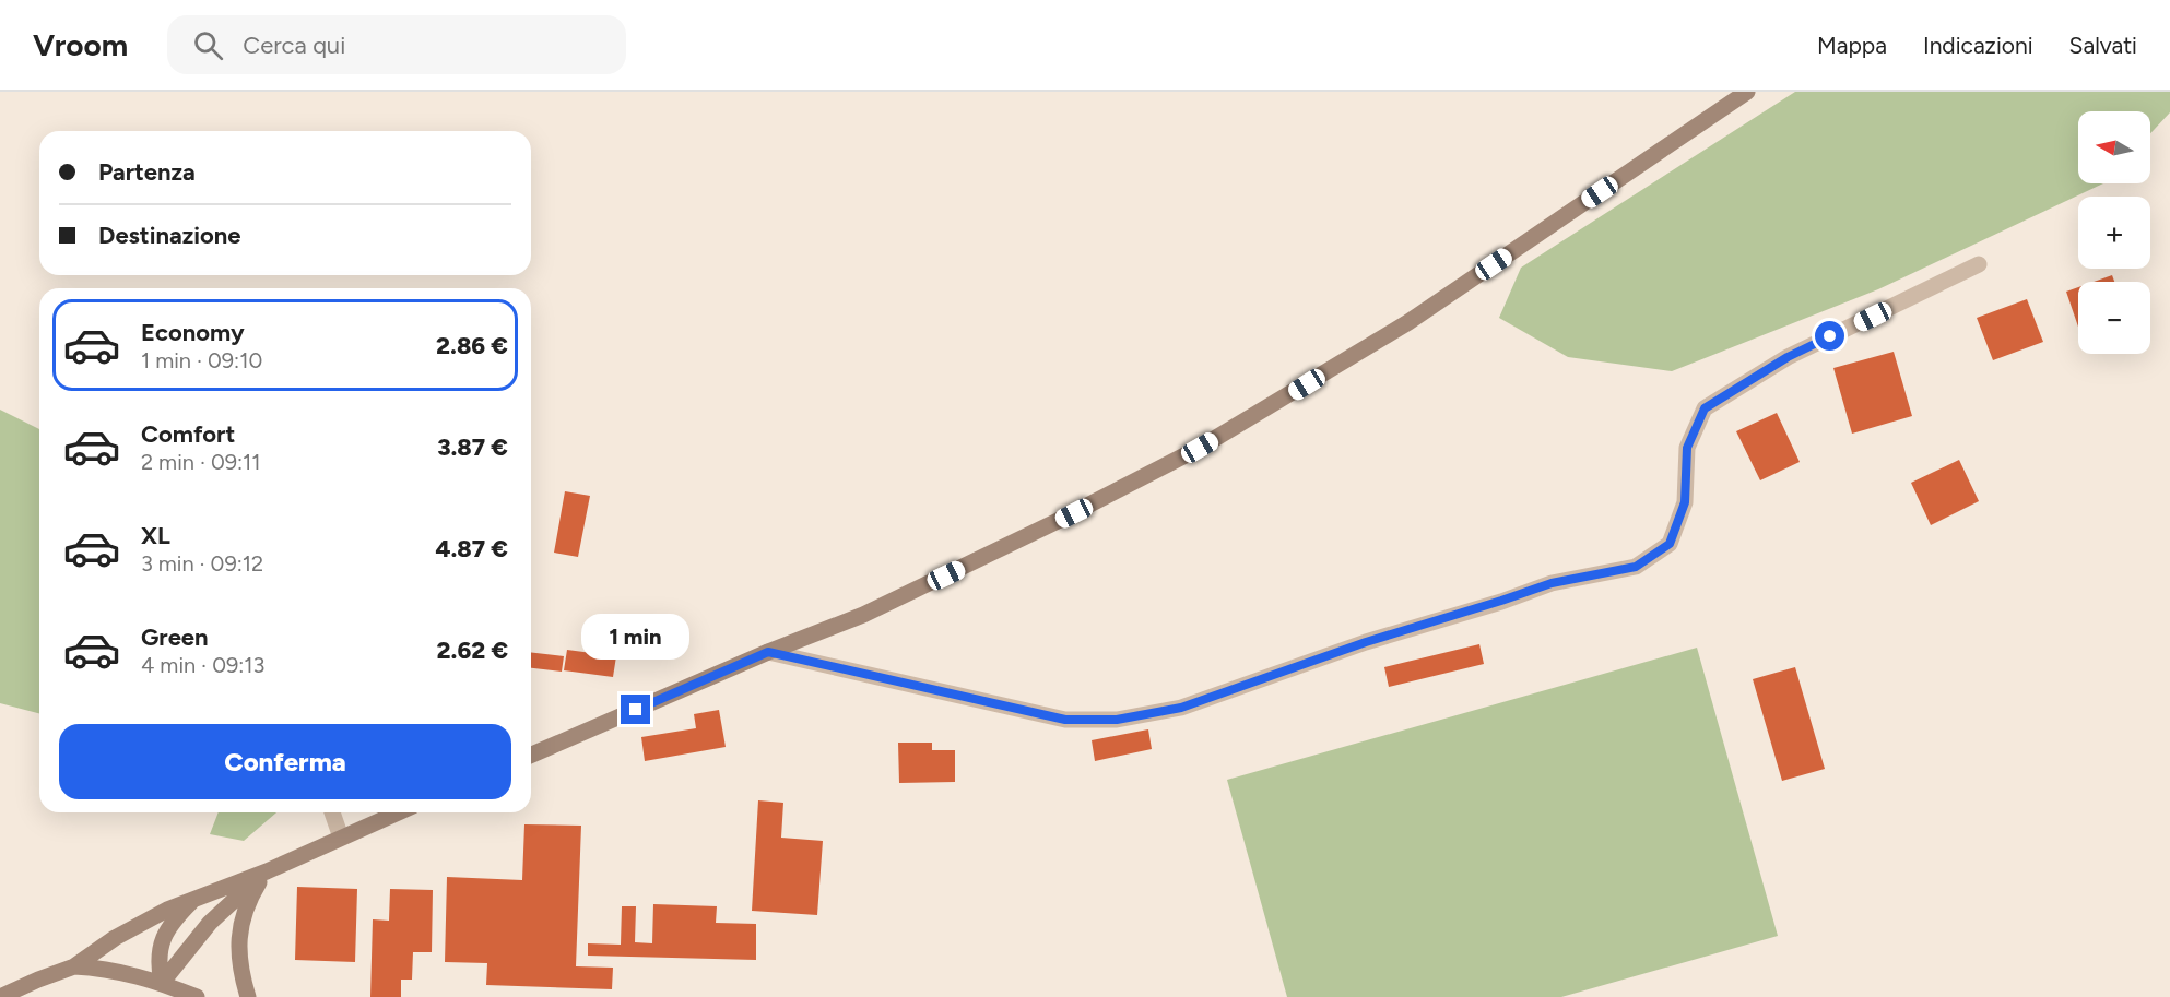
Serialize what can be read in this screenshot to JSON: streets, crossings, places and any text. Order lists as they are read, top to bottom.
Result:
{
  "north": "left",
  "page": {
    "header": "Vroom",
    "search": "Cerca qui",
    "nav": ["Mappa", "Indicazioni", "Salvati"],
    "map_buttons": ["+", "−"],
    "banner": ["Partenza", "Destinazione"],
    "list": [
      {
        "name": "Economy",
        "note": "1 min · 09:10",
        "value": "2.86 €"
      },
      {
        "name": "Comfort",
        "note": "2 min · 09:11",
        "value": "3.87 €"
      },
      {
        "name": "XL",
        "note": "3 min · 09:12",
        "value": "4.87 €"
      },
      {
        "name": "Green",
        "note": "4 min · 09:13",
        "value": "2.62 €"
      }
    ],
    "bubble": "1 min",
    "buttons": "Conferma"
  }
}
